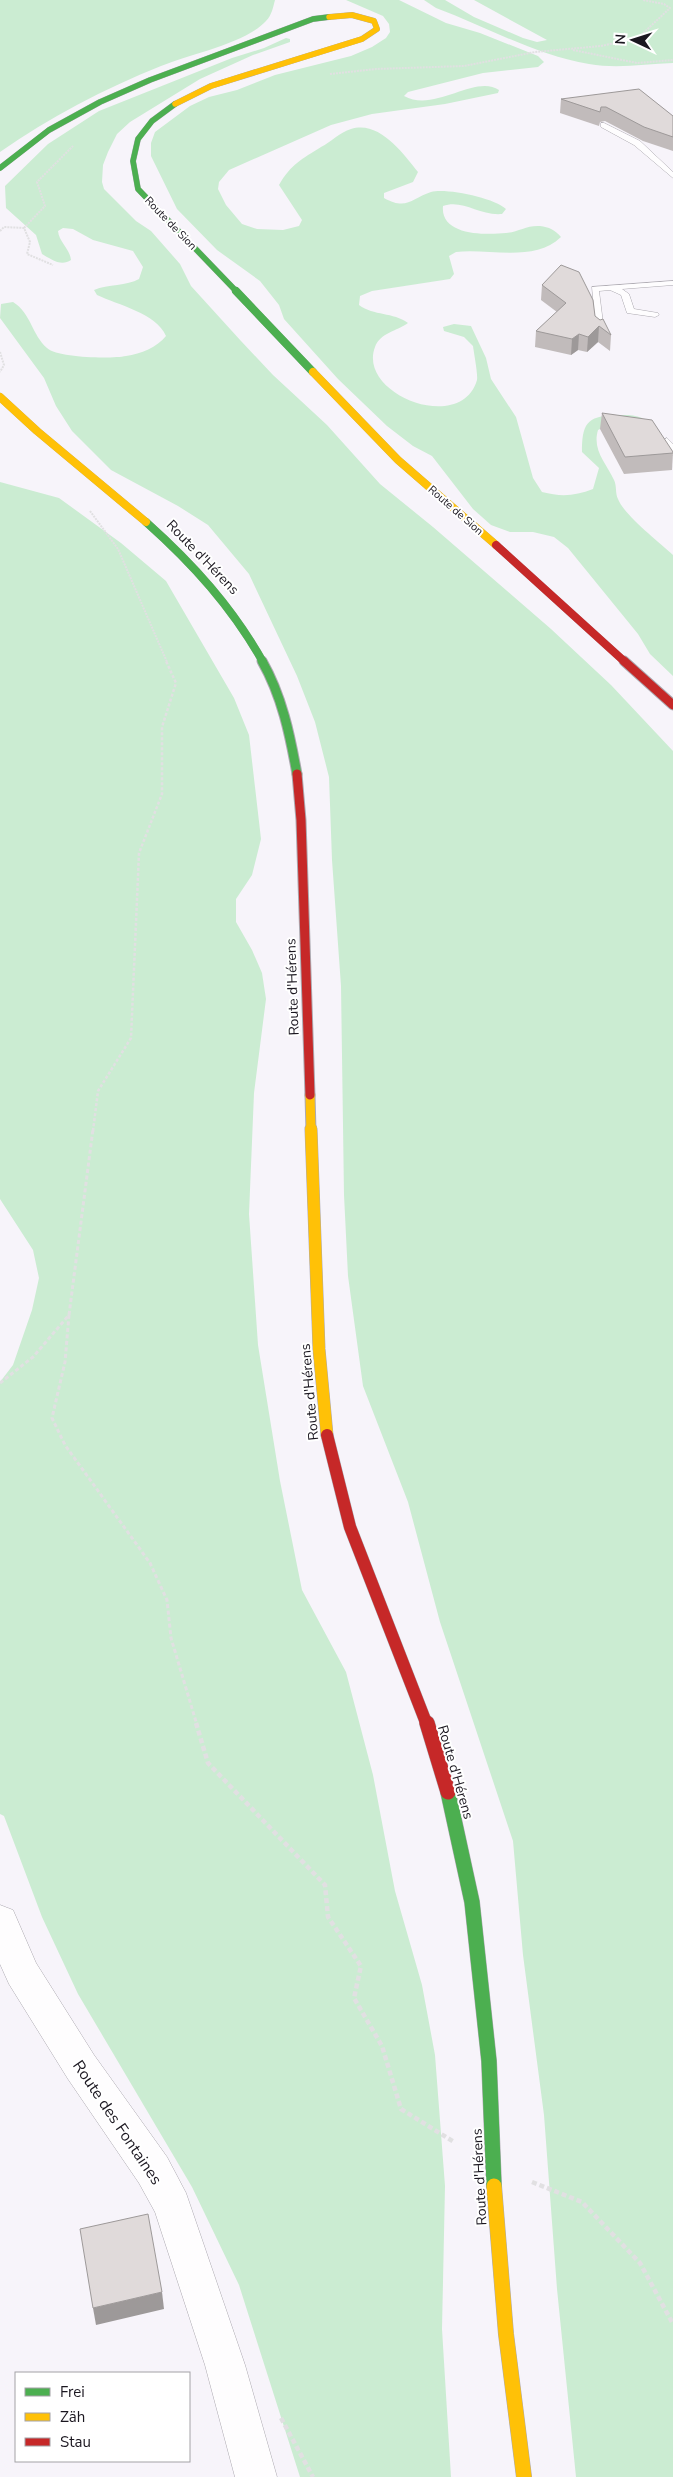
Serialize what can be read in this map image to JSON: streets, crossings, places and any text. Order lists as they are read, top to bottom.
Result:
{
  "streets": {
    "main road": ["Route de Sion", "Route d'Hérens"],
    "street": ["Route des Fontaines"]
  },
  "legend": ["Frei", "Zäh", "Stau"],
  "north": "left"
}
